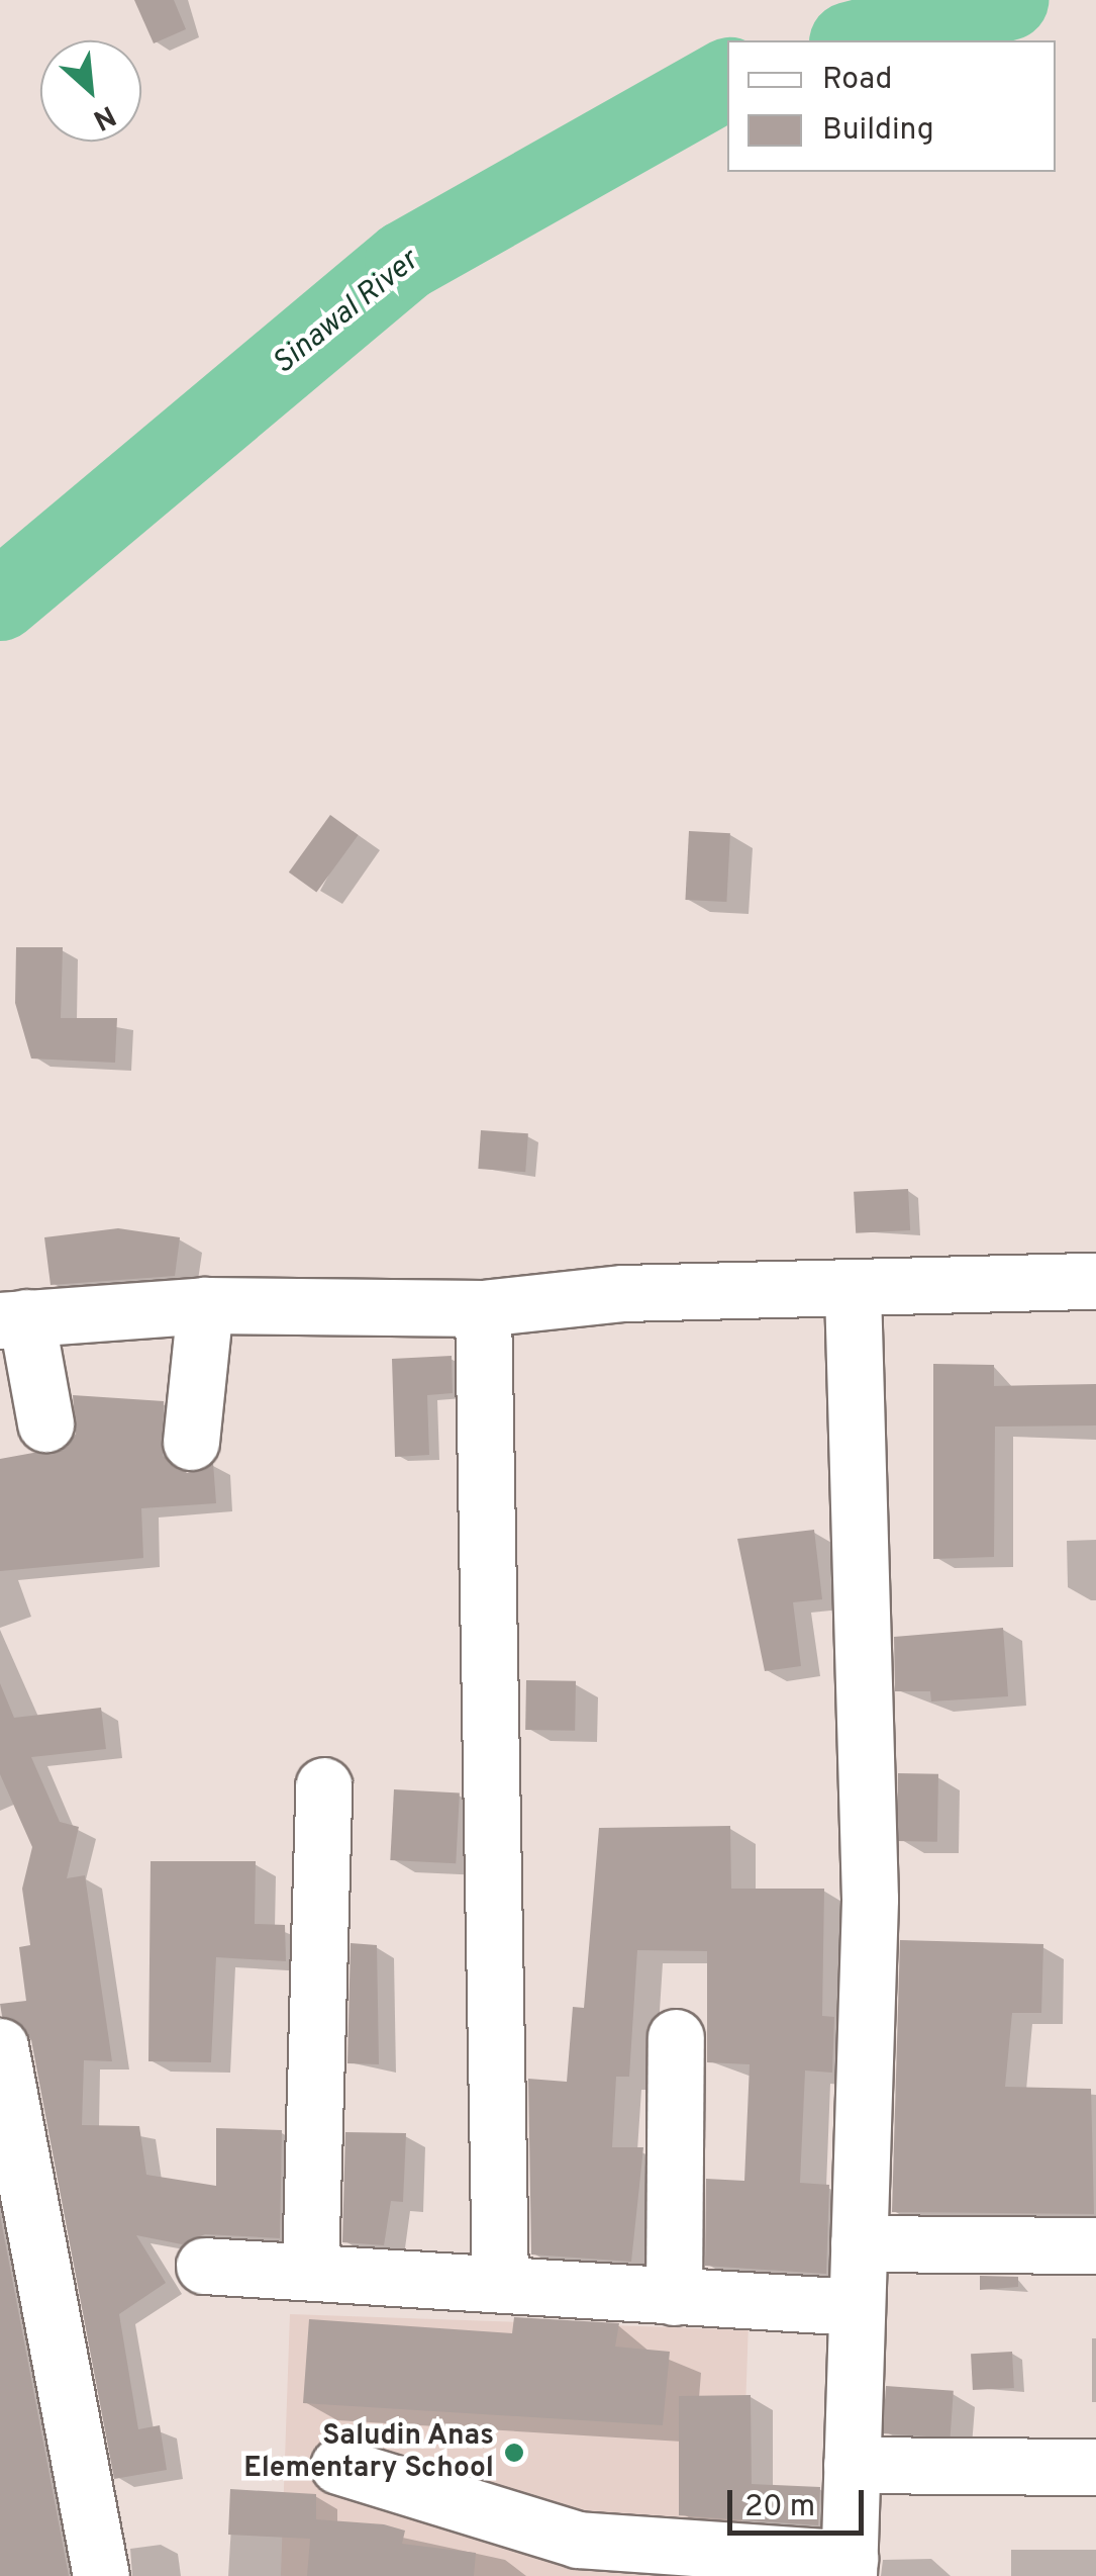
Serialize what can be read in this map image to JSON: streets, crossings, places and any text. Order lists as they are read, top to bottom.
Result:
{
  "water": ["Sinawal River"],
  "places": ["Saludin Anas Elementary School"],
  "legend": ["Road", "Building"],
  "scale_bar": "20 m",
  "north": "bottom right"
}
